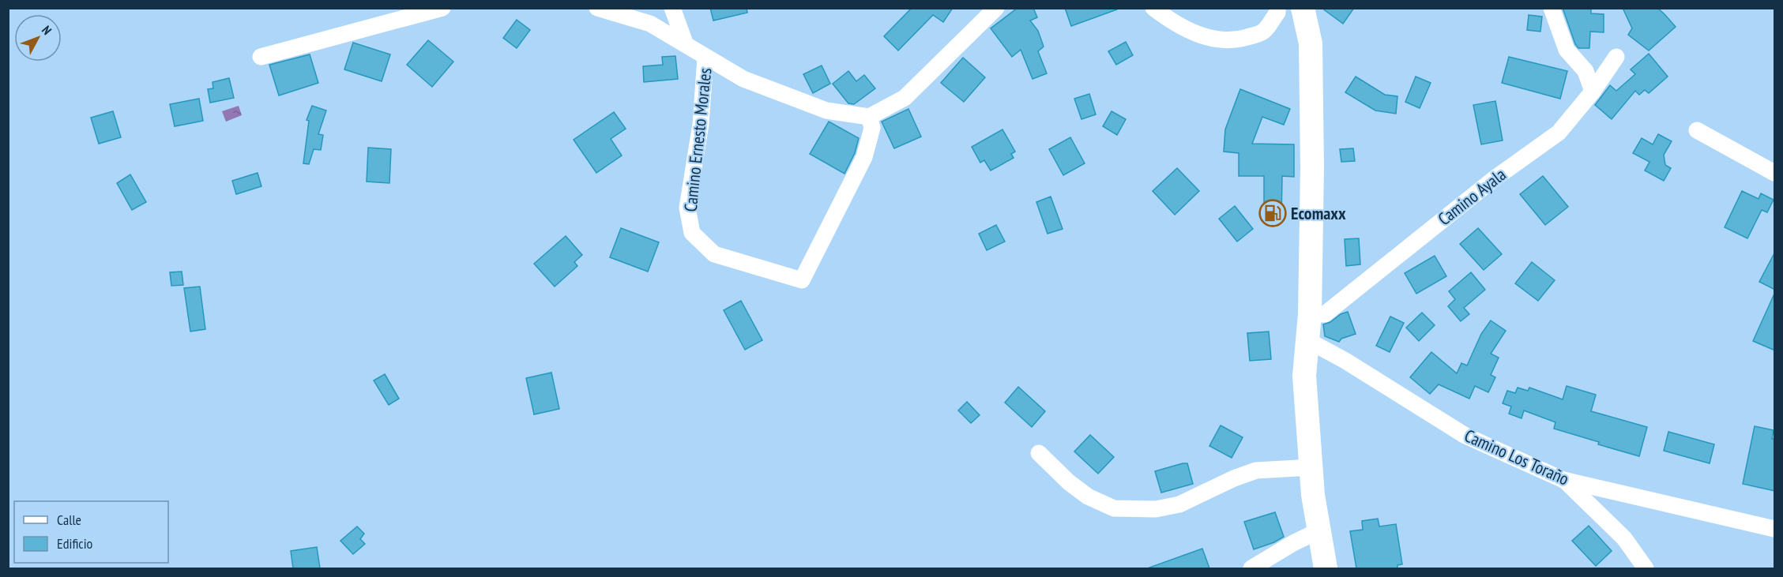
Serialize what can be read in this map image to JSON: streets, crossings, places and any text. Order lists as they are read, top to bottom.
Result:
{
  "streets": {
    "street": ["Camino Ernesto Morales", "Camino Ayala", "Camino Los Toraño"]
  },
  "places": {
    "fuel station": ["Ecomaxx"]
  },
  "legend": ["Calle", "Edificio"],
  "north": "top right"
}
